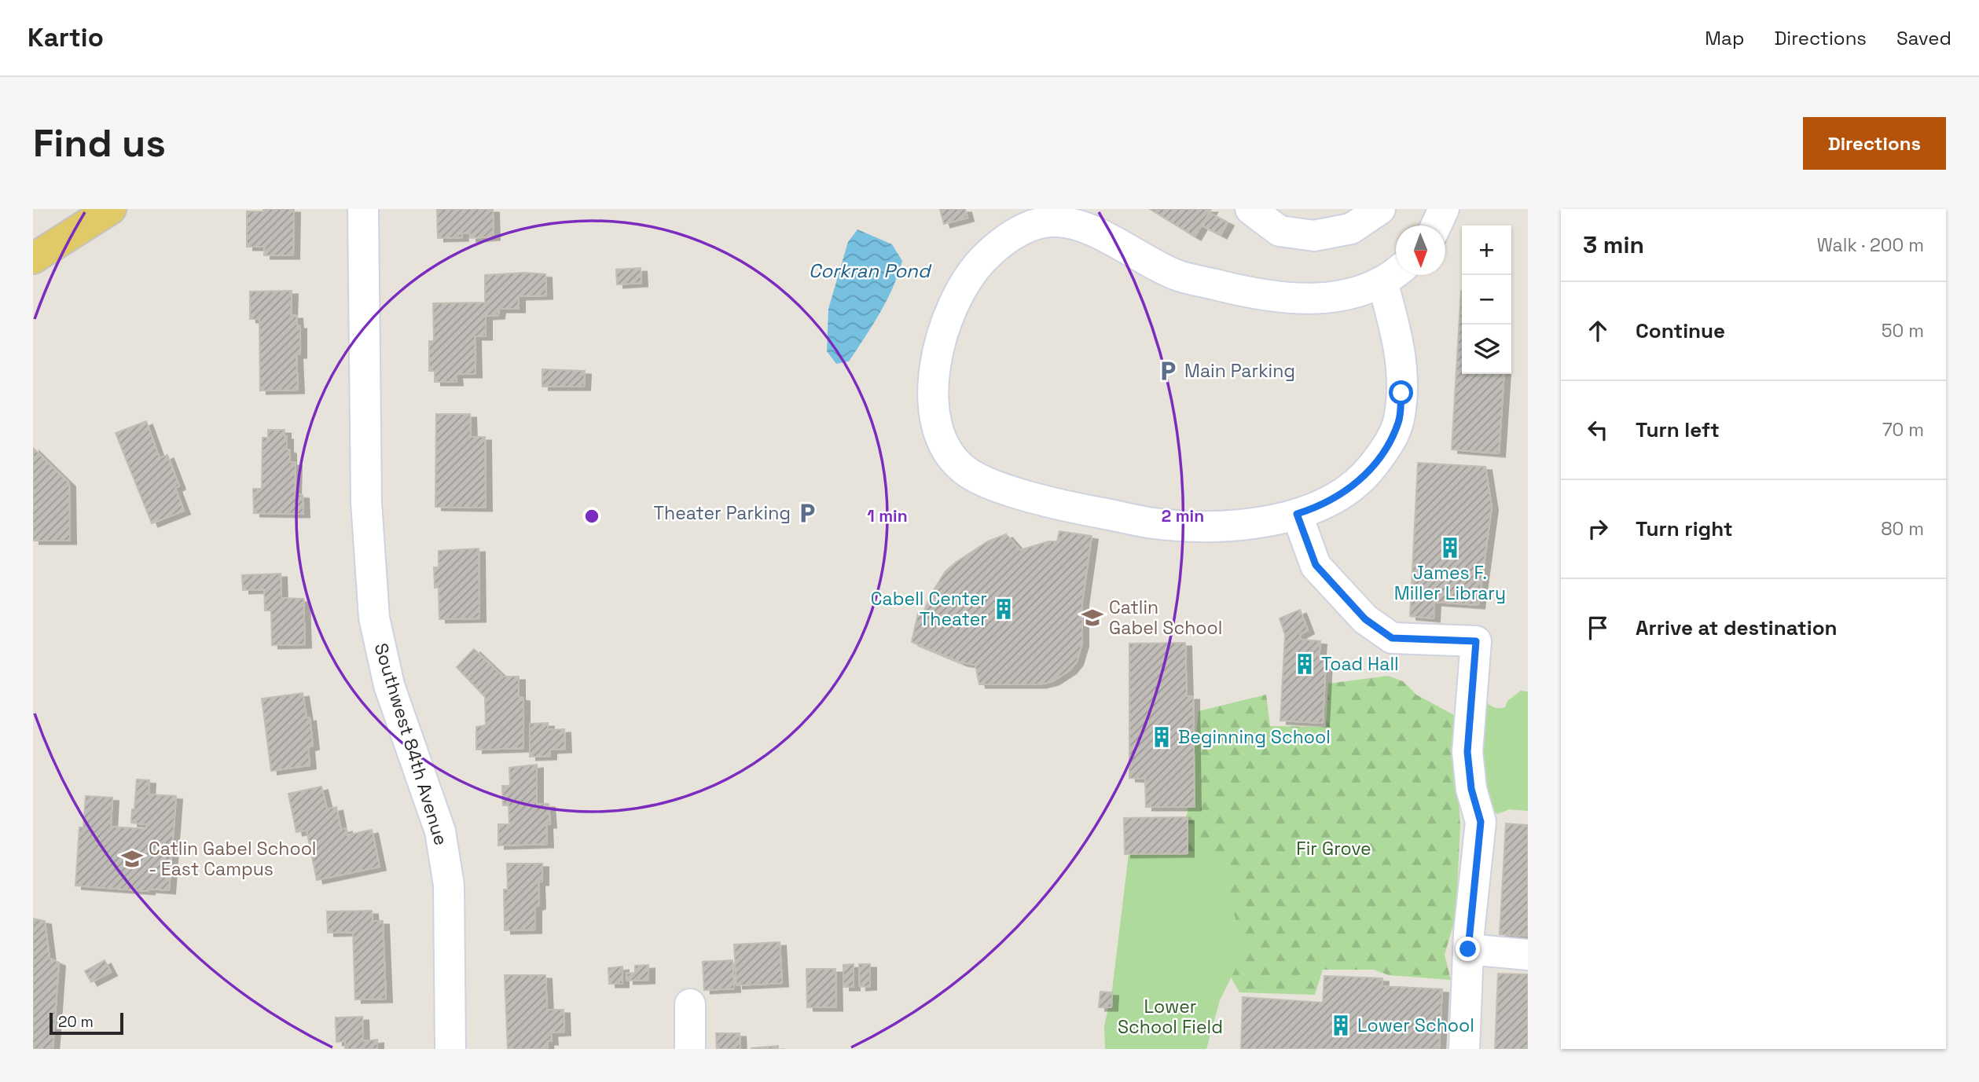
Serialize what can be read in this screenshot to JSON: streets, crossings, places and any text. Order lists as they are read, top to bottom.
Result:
{
  "streets": {
    "street": ["Southwest 84th Avenue"]
  },
  "water": ["Corkran Pond"],
  "parks": ["Fir Grove", "Lower School Field"],
  "places": {
    "parking": ["Main Parking", "Theater Parking"],
    "building": [
      "James F. Miller Library",
      "Cabell Center Theater",
      "Toad Hall",
      "Beginning School",
      "Lower School"
    ],
    "school or university": ["Catlin Gabel School", "Catlin Gabel School - East Campus"]
  },
  "scale_bar": "20 m",
  "north": "bottom",
  "page": {
    "header": "Kartio",
    "nav": ["Map", "Directions", "Saved"],
    "buttons": "Directions",
    "title": "Find us",
    "heading": ["3 min", "Walk · 200 m"],
    "map_buttons": ["+", "−"],
    "list": [
      ["Continue", "50 m"],
      ["Turn left", "70 m"],
      ["Turn right", "80 m"],
      "Arrive at destination"
    ],
    "scale": "20 m"
  },
  "rings": ["1 min", "2 min"]
}
